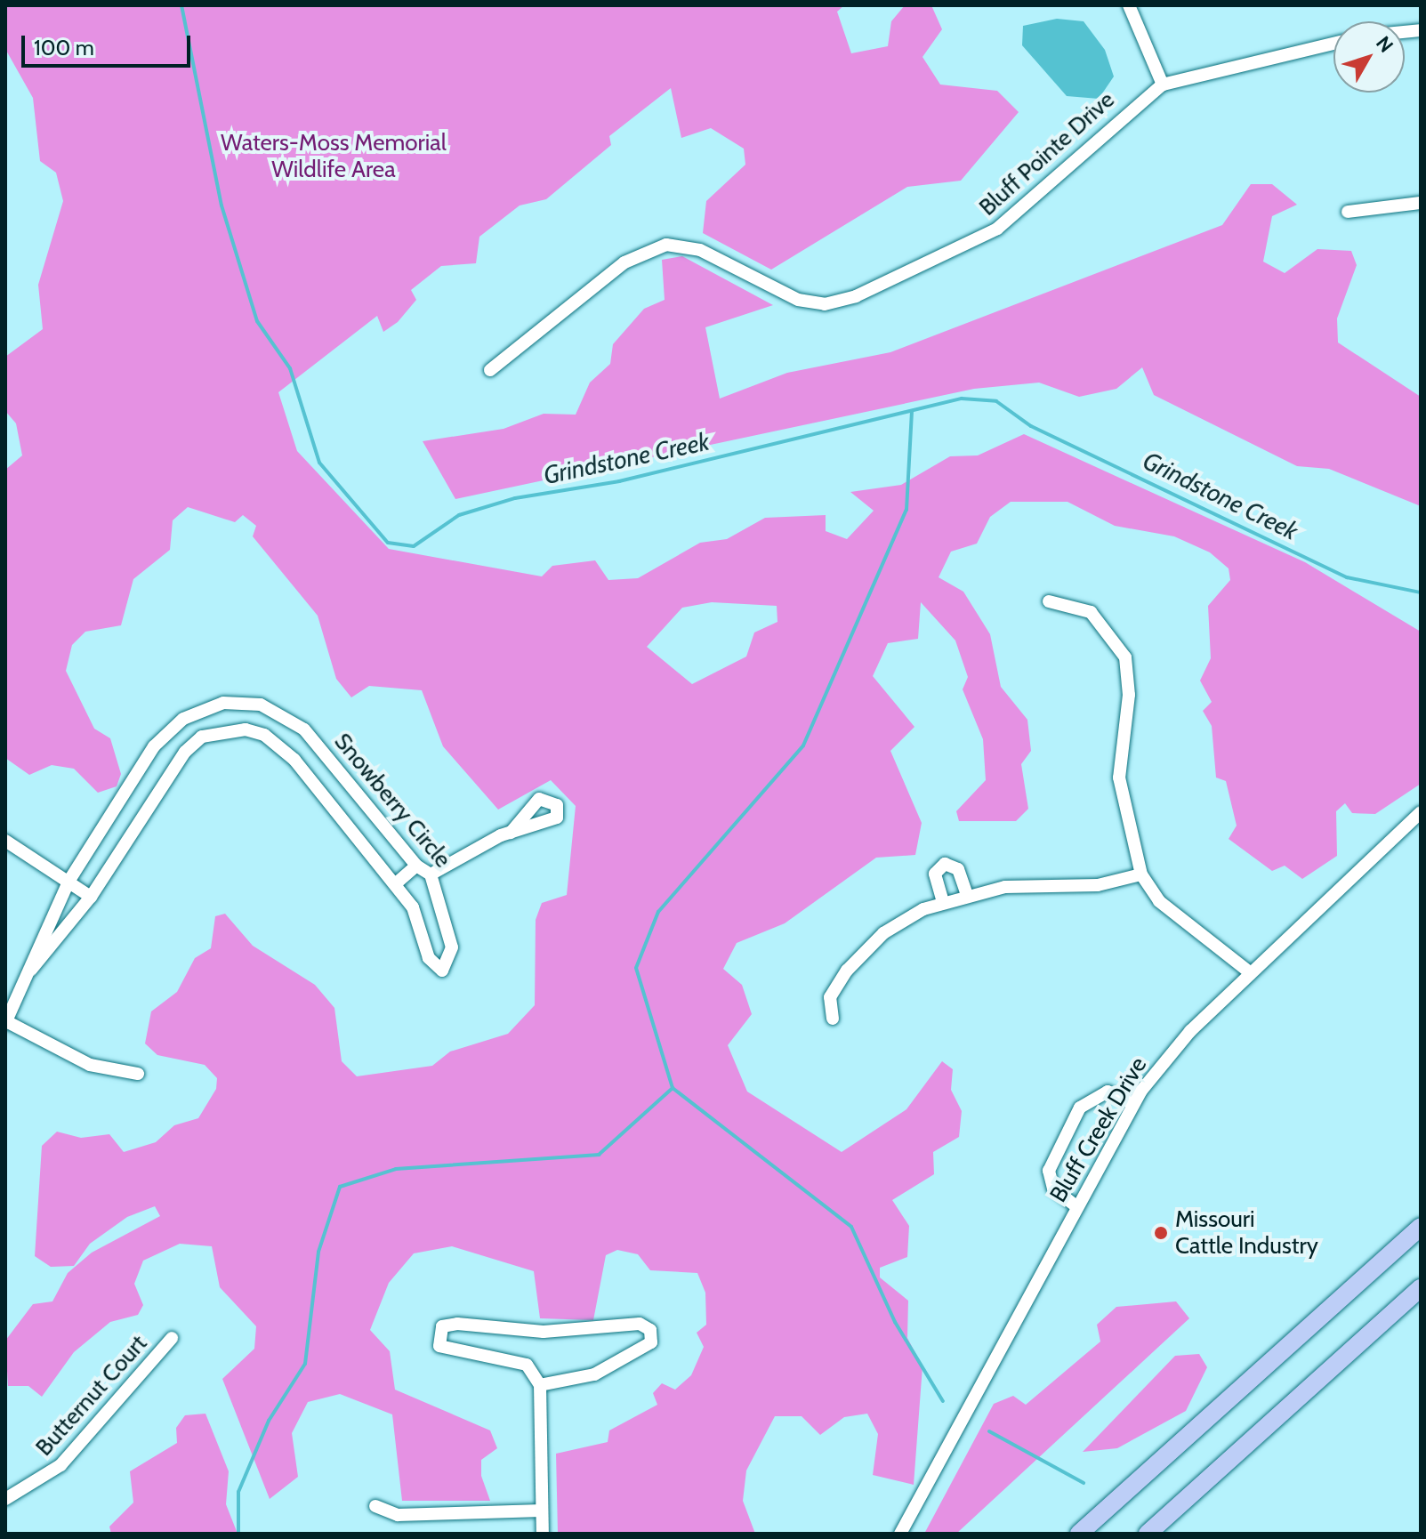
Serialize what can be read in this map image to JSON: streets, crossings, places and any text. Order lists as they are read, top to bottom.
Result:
{
  "streets": {
    "street": [
      "Bluff Pointe Drive",
      "Snowberry Circle",
      "Bluff Creek Drive",
      "Butternut Court"
    ]
  },
  "water": ["Grindstone Creek"],
  "parks": ["Waters-Moss Memorial Wildlife Area"],
  "places": ["Missouri Cattle Industry"],
  "scale_bar": "100 m",
  "north": "top right"
}
